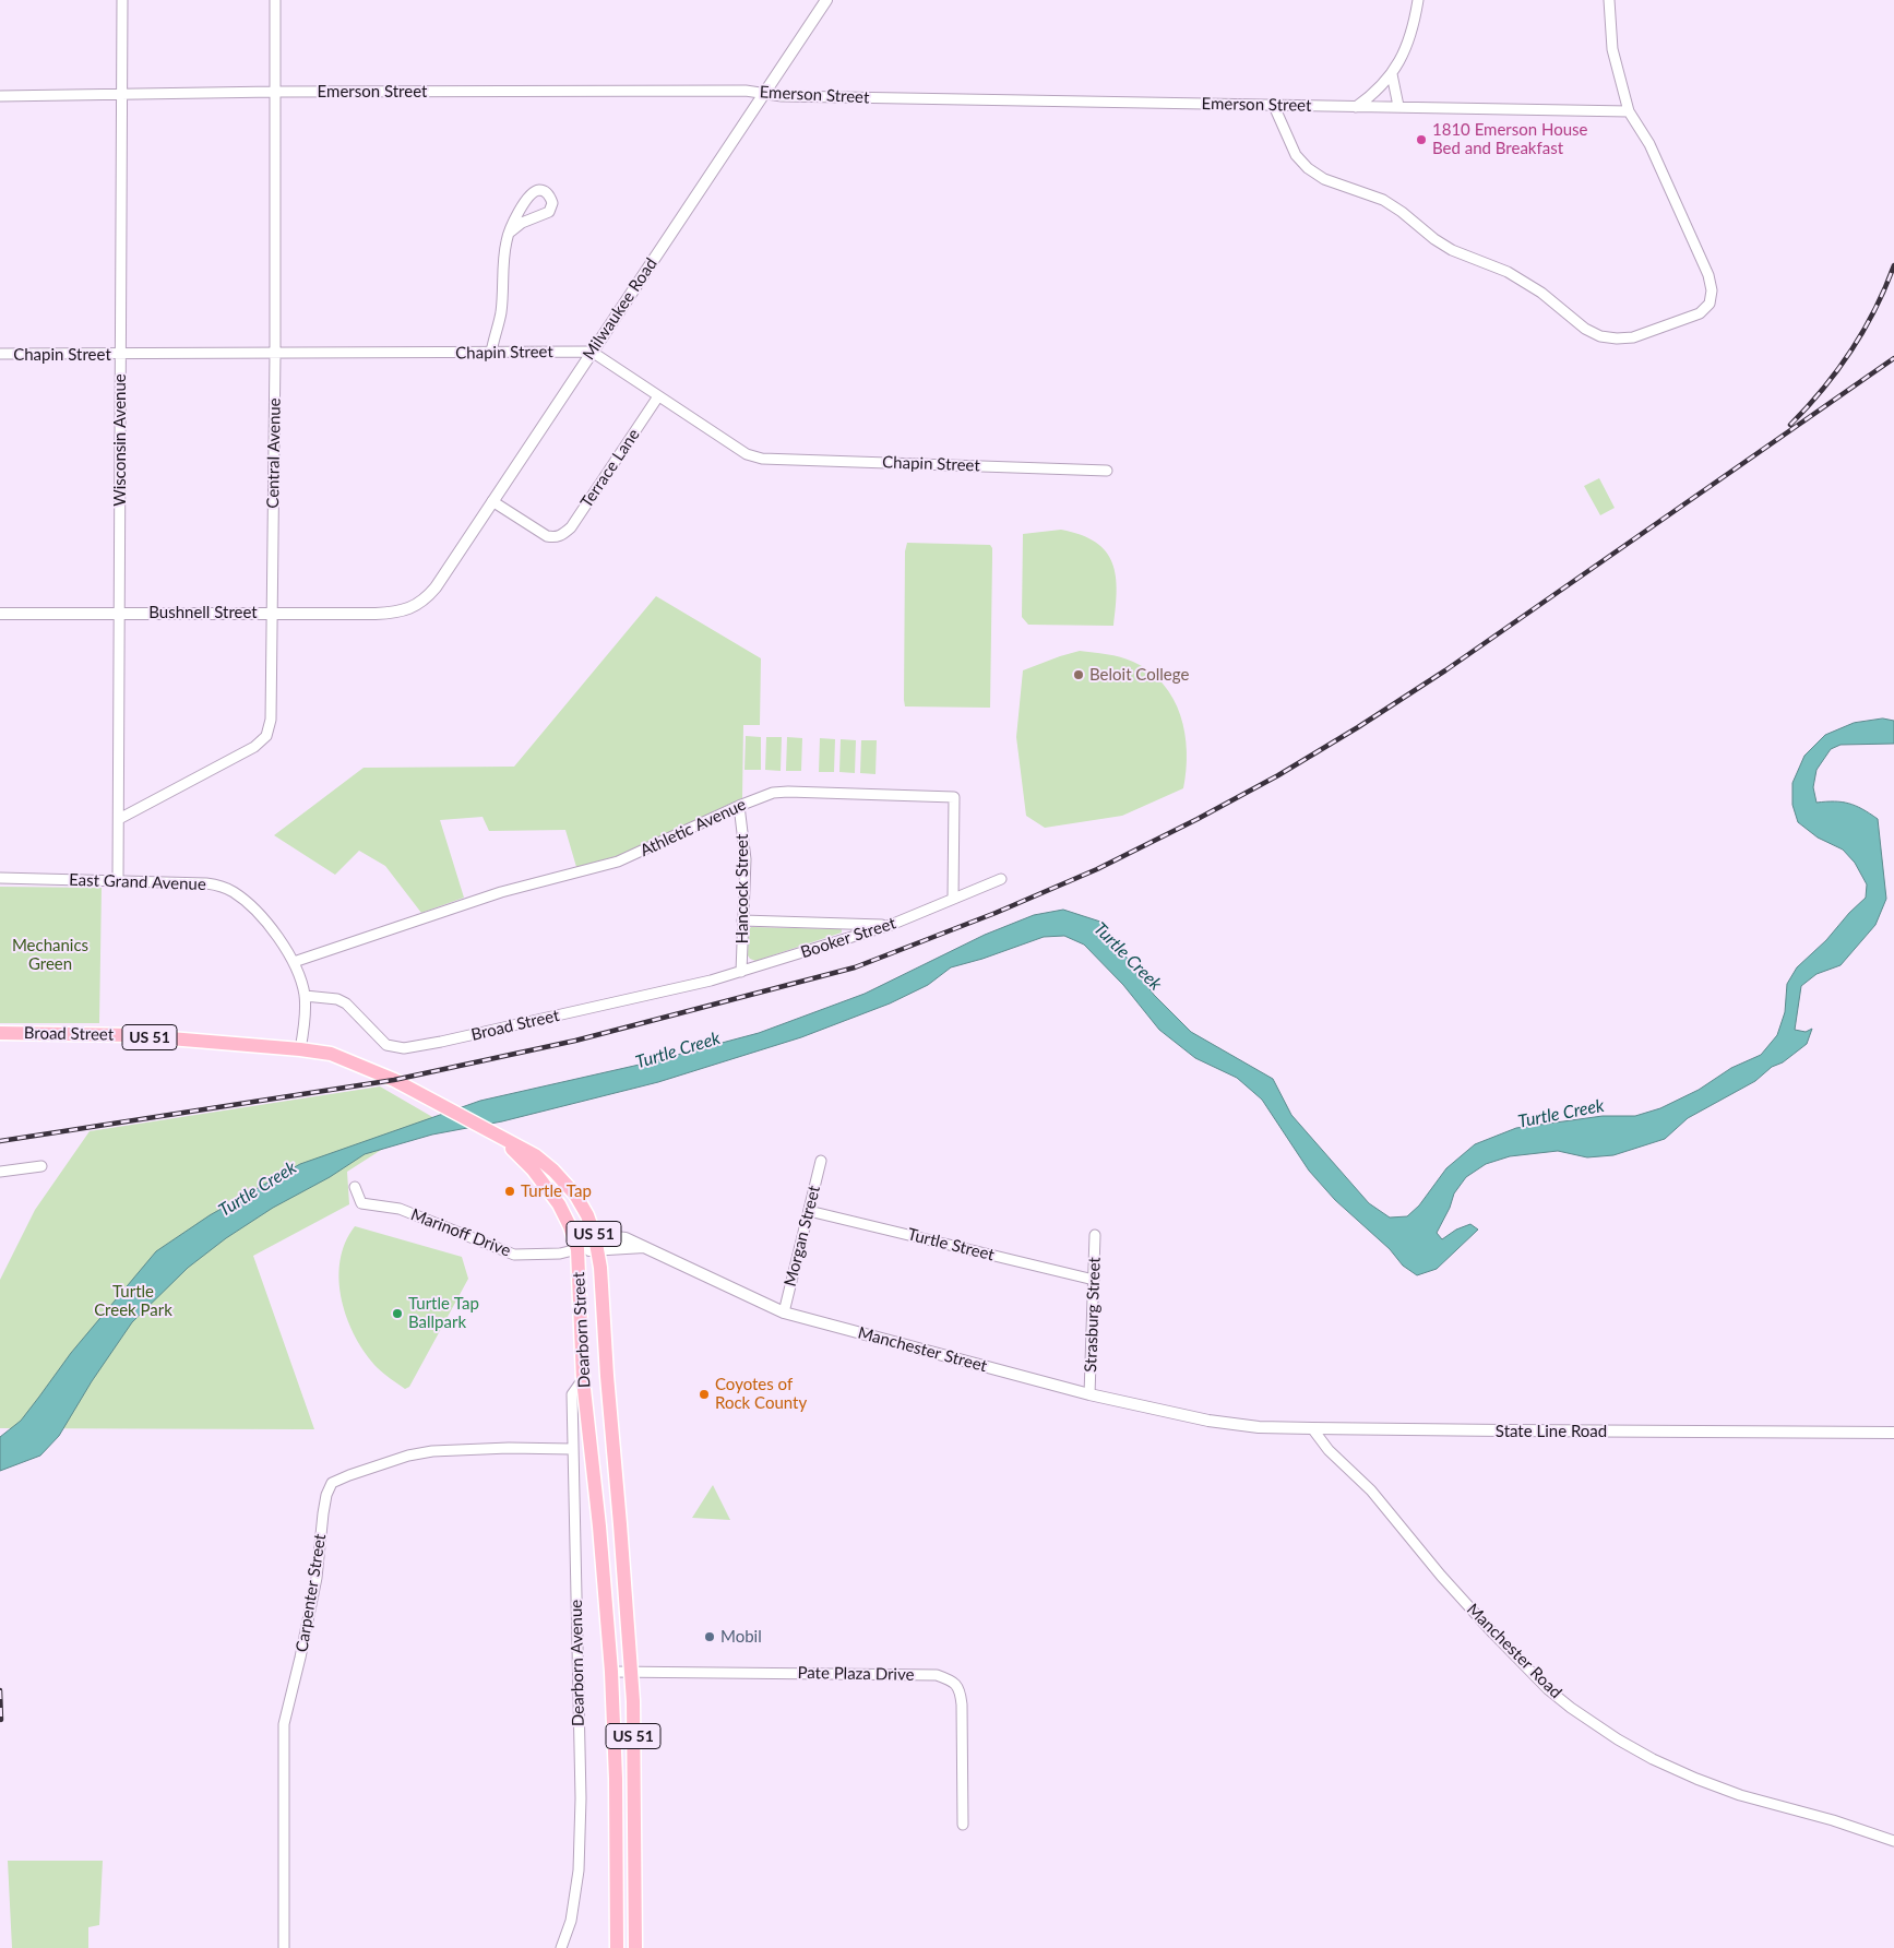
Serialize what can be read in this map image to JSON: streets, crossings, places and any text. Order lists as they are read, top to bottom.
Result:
{
  "streets": {
    "main road": ["Broad Street", "US 51", "Dearborn Street"],
    "street": [
      "Emerson Street",
      "Milwaukee Road",
      "Chapin Street",
      "Wisconsin Avenue",
      "Central Avenue",
      "Terrace Lane",
      "Bushnell Street",
      "Athletic Avenue",
      "East Grand Avenue",
      "Hancock Street",
      "Booker Street",
      "Marinoff Drive",
      "Morgan Street",
      "Turtle Street",
      "Strasburg Street",
      "Manchester Street",
      "State Line Road",
      "Carpenter Street",
      "Manchester Road",
      "Dearborn Avenue",
      "Pate Plaza Drive"
    ]
  },
  "crossings": [
    ["Emerson Street", "Milwaukee Road"],
    ["Emerson Street", "Wisconsin Avenue"],
    ["Emerson Street", "Central Avenue"],
    ["Milwaukee Road", "Chapin Street"],
    ["Milwaukee Road", "Terrace Lane"],
    ["Milwaukee Road", "Bushnell Street"],
    ["Chapin Street", "Wisconsin Avenue"],
    ["Chapin Street", "Central Avenue"],
    ["Chapin Street", "Terrace Lane"],
    ["Wisconsin Avenue", "Central Avenue"],
    ["Wisconsin Avenue", "Bushnell Street"],
    ["Wisconsin Avenue", "East Grand Avenue"],
    ["Central Avenue", "Bushnell Street"],
    ["Athletic Avenue", "East Grand Avenue"],
    ["Athletic Avenue", "Hancock Street"],
    ["Athletic Avenue", "Booker Street"],
    ["East Grand Avenue", "Broad Street"],
    ["East Grand Avenue", "US 51"],
    ["Hancock Street", "Booker Street"],
    ["Hancock Street", "Broad Street"],
    ["Booker Street", "Broad Street"],
    ["Broad Street", "US 51"],
    ["US 51", "Dearborn Street"],
    ["US 51", "Pate Plaza Drive"],
    ["Marinoff Drive", "Dearborn Street"],
    ["Marinoff Drive", "Manchester Street"],
    ["Morgan Street", "Turtle Street"],
    ["Morgan Street", "Manchester Street"],
    ["Turtle Street", "Strasburg Street"],
    ["Strasburg Street", "Manchester Street"],
    ["Dearborn Street", "Manchester Street"],
    ["Dearborn Street", "Dearborn Avenue"],
    ["Dearborn Street", "Pate Plaza Drive"],
    ["Manchester Street", "State Line Road"],
    ["State Line Road", "Manchester Road"],
    ["Carpenter Street", "Dearborn Avenue"]
  ],
  "water": ["Turtle Creek"],
  "parks": ["Mechanics Green", "Turtle Creek Park"],
  "places": [
    "1810 Emerson House Bed and Breakfast",
    "Beloit College",
    "Turtle Tap",
    "Turtle Tap Ballpark",
    "Coyotes of Rock County",
    "Mobil"
  ]
}
